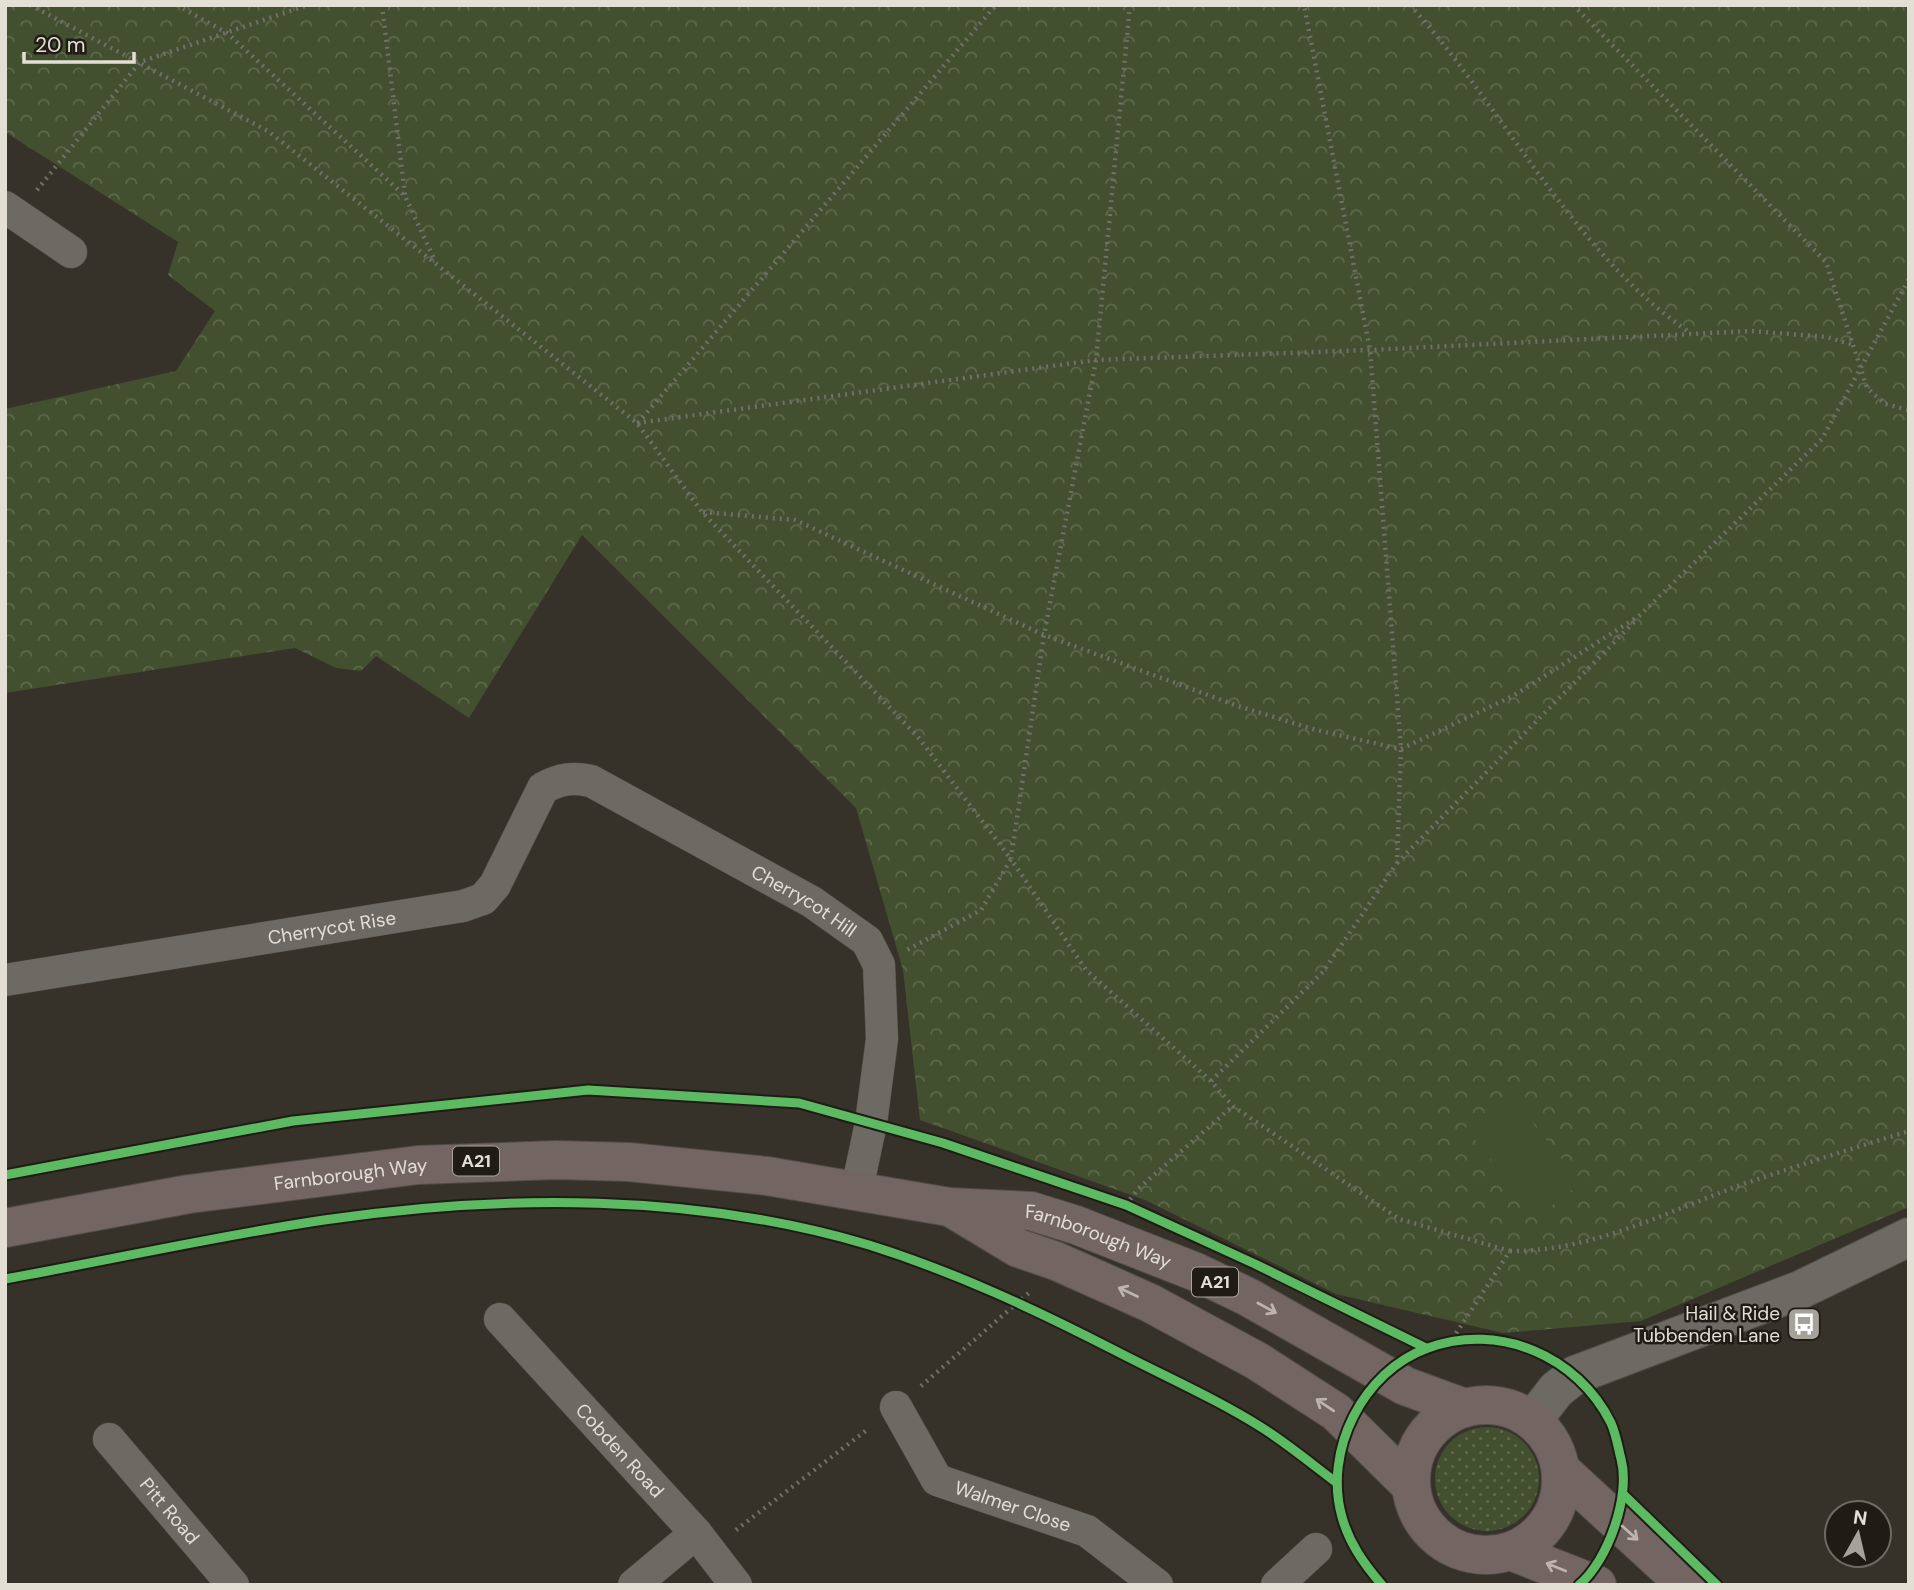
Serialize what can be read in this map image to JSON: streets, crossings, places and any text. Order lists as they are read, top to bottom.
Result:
{
  "streets": {
    "highway": ["A21", "Farnborough Way"],
    "street": [
      "Cherrycot Hill",
      "Cherrycot Rise",
      "Cobden Road",
      "Walmer Close",
      "Pitt Road"
    ]
  },
  "crossings": [
    ["Cherrycot Hill", "Cherrycot Rise"],
    ["Cherrycot Hill", "Farnborough Way"]
  ],
  "places": {
    "bus stop": ["Hail & Ride Tubbenden Lane"]
  },
  "scale_bar": "20 m",
  "north": "top"
}
